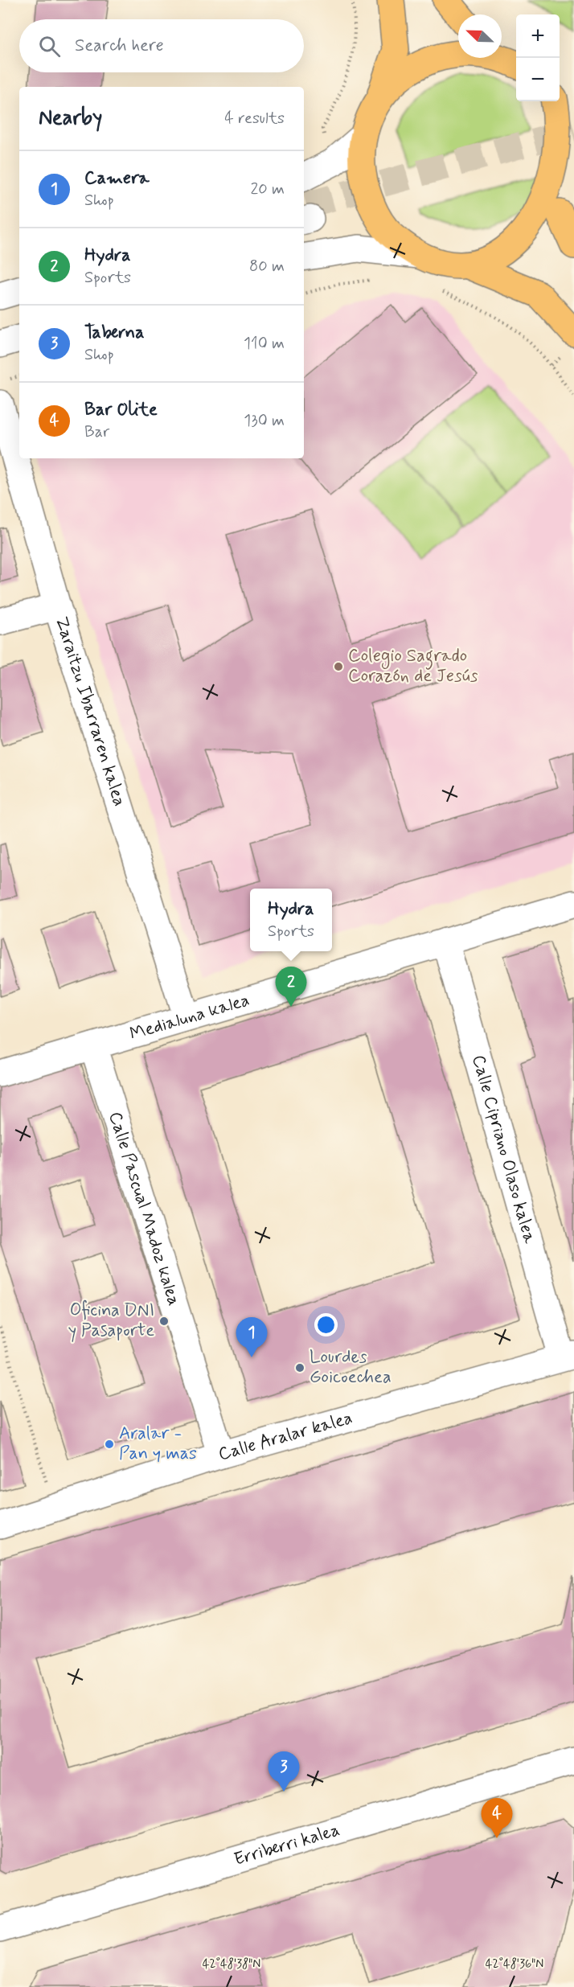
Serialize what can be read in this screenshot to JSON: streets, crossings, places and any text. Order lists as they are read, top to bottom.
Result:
{
  "streets": {
    "street": [
      "Zaraitzu Ibarraren kalea",
      "Medialuna kalea",
      "Calle Cipriano Olaso kalea",
      "Calle Pascual Madoz kalea",
      "Calle Aralar kalea",
      "Erriberri kalea"
    ]
  },
  "crossings": [
    ["Zaraitzu Ibarraren kalea", "Medialuna kalea"],
    ["Medialuna kalea", "Calle Cipriano Olaso kalea"],
    ["Medialuna kalea", "Calle Pascual Madoz kalea"],
    ["Calle Cipriano Olaso kalea", "Calle Aralar kalea"],
    ["Calle Pascual Madoz kalea", "Calle Aralar kalea"]
  ],
  "places": [
    "Colegio Sagrado Corazón de Jesús",
    "Oficina DNI y Pasaporte",
    "Lourdes Goicoechea",
    "Aralar - Pan y mas"
  ],
  "north": "top left",
  "page": {
    "map_buttons": ["+", "−"],
    "search": "Search here",
    "heading": ["Nearby", "4 results"],
    "list": [
      {
        "mark": "1",
        "name": "Camera",
        "note": "Shop",
        "value": "20 m"
      },
      {
        "mark": "2",
        "name": "Hydra",
        "note": "Sports",
        "value": "80 m"
      },
      {
        "mark": "3",
        "name": "Taberna",
        "note": "Shop",
        "value": "110 m"
      },
      {
        "mark": "4",
        "name": "Bar Olite",
        "note": "Bar",
        "value": "130 m"
      }
    ],
    "popup": ["Hydra", "Sports"],
    "pins": [
      "2",
      "1",
      "3",
      "4"
    ]
  },
  "coordinates": ["42°48'38\"N", "42°48'36\"N"]
}
